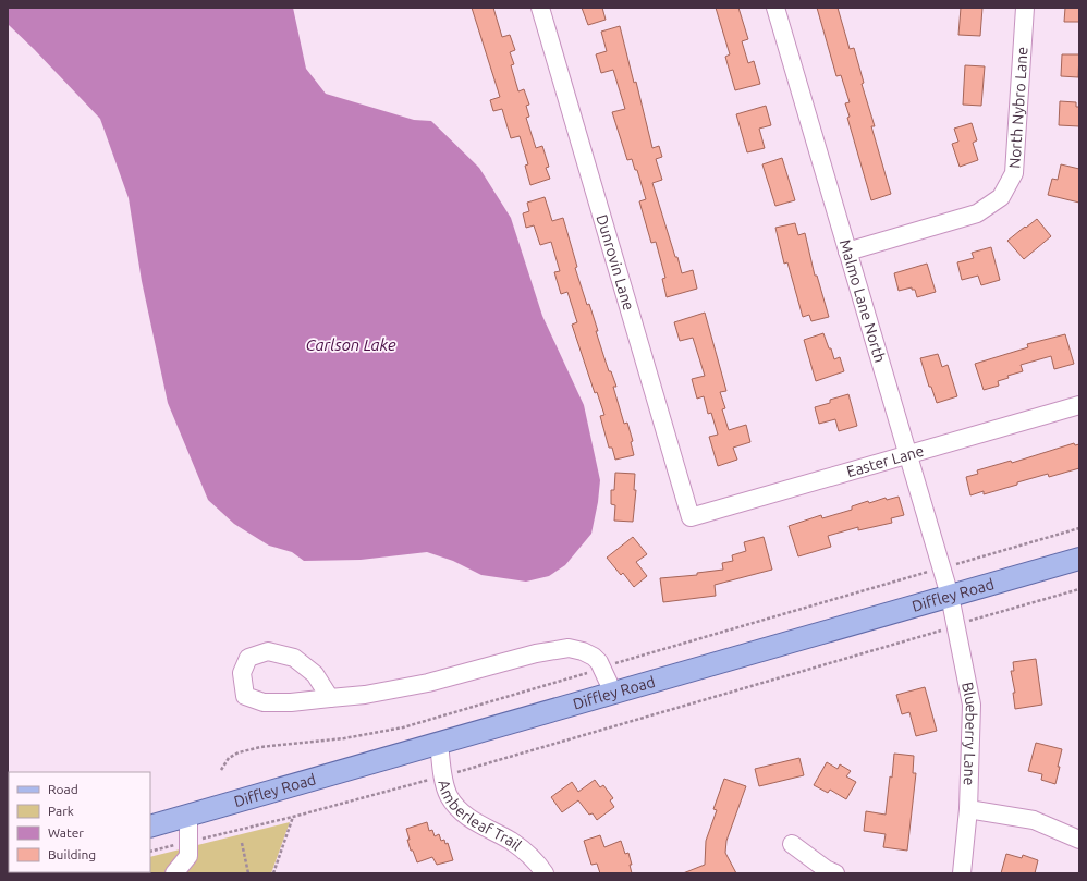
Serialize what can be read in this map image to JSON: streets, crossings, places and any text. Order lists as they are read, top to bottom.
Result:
{
  "streets": {
    "main road": ["Diffley Road"],
    "street": [
      "North Nybro Lane",
      "Dunrovin Lane",
      "Malmo Lane North",
      "Easter Lane",
      "Blueberry Lane",
      "Amberleaf Trail"
    ]
  },
  "crossings": [
    ["North Nybro Lane", "Malmo Lane North"],
    ["Dunrovin Lane", "Easter Lane"],
    ["Malmo Lane North", "Easter Lane"],
    ["Malmo Lane North", "Diffley Road"],
    ["Malmo Lane North", "Blueberry Lane"],
    ["Diffley Road", "Blueberry Lane"],
    ["Diffley Road", "Amberleaf Trail"]
  ],
  "water": ["Carlson Lake"],
  "legend": [
    "Road",
    "Park",
    "Water",
    "Building"
  ]
}
